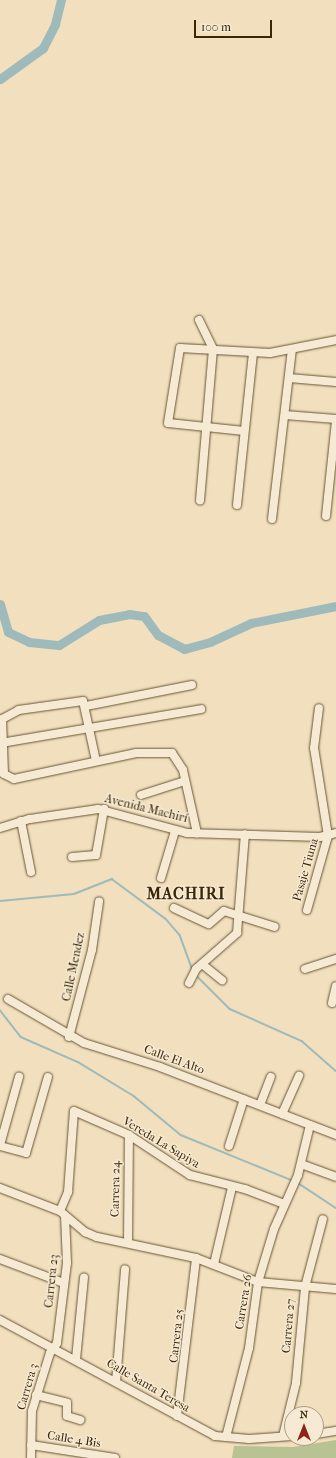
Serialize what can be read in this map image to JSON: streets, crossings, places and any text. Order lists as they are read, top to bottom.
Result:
{
  "streets": {
    "street": [
      "Avenida Machirí",
      "Pasaje Tiuna",
      "Calle Mendez",
      "Calle El Alto",
      "Vereda La Sapiya",
      "Carrera 24",
      "Carrera 23",
      "Carrera 26",
      "Carrera 27",
      "Carrera 25",
      "Calle Santa Teresa",
      "Carrera 3",
      "Calle 4 Bis"
    ]
  },
  "crossings": [
    ["Avenida Machirí", "Pasaje Tiuna"],
    ["Calle Mendez", "Calle El Alto"],
    ["Calle El Alto", "Carrera 26"],
    ["Vereda La Sapiya", "Carrera 24"],
    ["Vereda La Sapiya", "Carrera 23"],
    ["Vereda La Sapiya", "Carrera 26"],
    ["Carrera 23", "Calle Santa Teresa"],
    ["Carrera 23", "Carrera 3"],
    ["Carrera 26", "Calle Santa Teresa"],
    ["Carrera 27", "Calle Santa Teresa"],
    ["Carrera 25", "Calle Santa Teresa"],
    ["Calle Santa Teresa", "Carrera 3"],
    ["Carrera 3", "Calle 4 Bis"]
  ],
  "districts": ["MACHIRI"],
  "scale_bar": "100 m",
  "north": "top"
}
